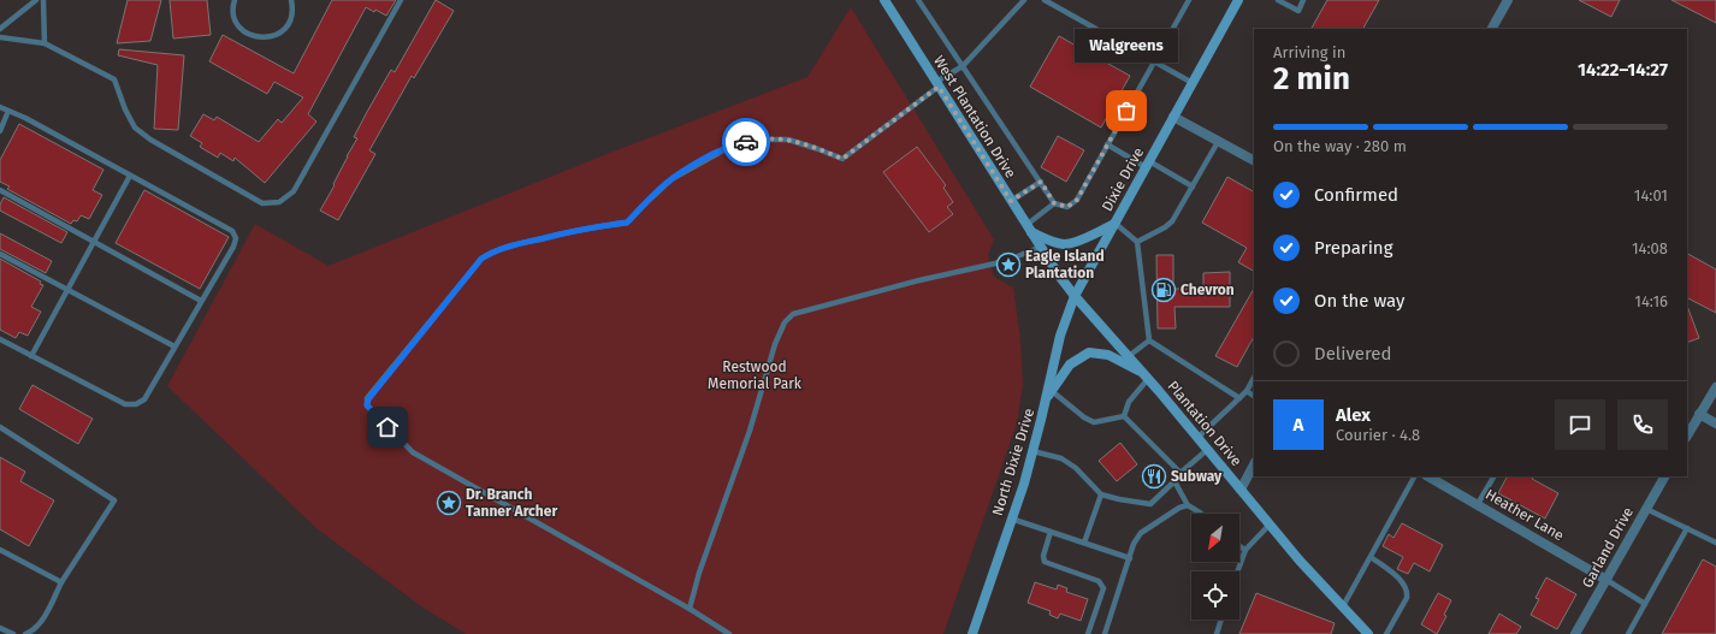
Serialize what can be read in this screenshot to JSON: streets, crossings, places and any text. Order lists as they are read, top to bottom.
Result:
{
  "streets": {
    "main road": [
      "West Plantation Drive",
      "Dixie Drive",
      "Plantation Drive",
      "North Dixie Drive"
    ],
    "street": ["Heather Lane", "Garland Drive"]
  },
  "crossings": [
    ["West Plantation Drive", "Dixie Drive"],
    ["West Plantation Drive", "Plantation Drive"],
    ["West Plantation Drive", "North Dixie Drive"],
    ["Dixie Drive", "Plantation Drive"],
    ["Dixie Drive", "North Dixie Drive"],
    ["Plantation Drive", "North Dixie Drive"],
    ["Heather Lane", "Garland Drive"]
  ],
  "parks": ["Restwood Memorial Park"],
  "places": {
    "other": ["Walgreens"],
    "place": ["Eagle Island Plantation", "Dr. Branch Tanner Archer"],
    "fuel station": ["Chevron"],
    "restaurant": ["Subway"]
  },
  "north": "bottom left",
  "page": {
    "bubble": "Walgreens",
    "heading": ["2 min", "Arriving in", "14:22–14:27"],
    "panel": ["Alex", "Courier · 4.8"],
    "bar": "On the way · 280 m",
    "list": [
      ["Confirmed", "14:01"],
      ["Preparing", "14:08"],
      ["On the way", "14:16"],
      "Delivered"
    ],
    "round": "A"
  }
}
